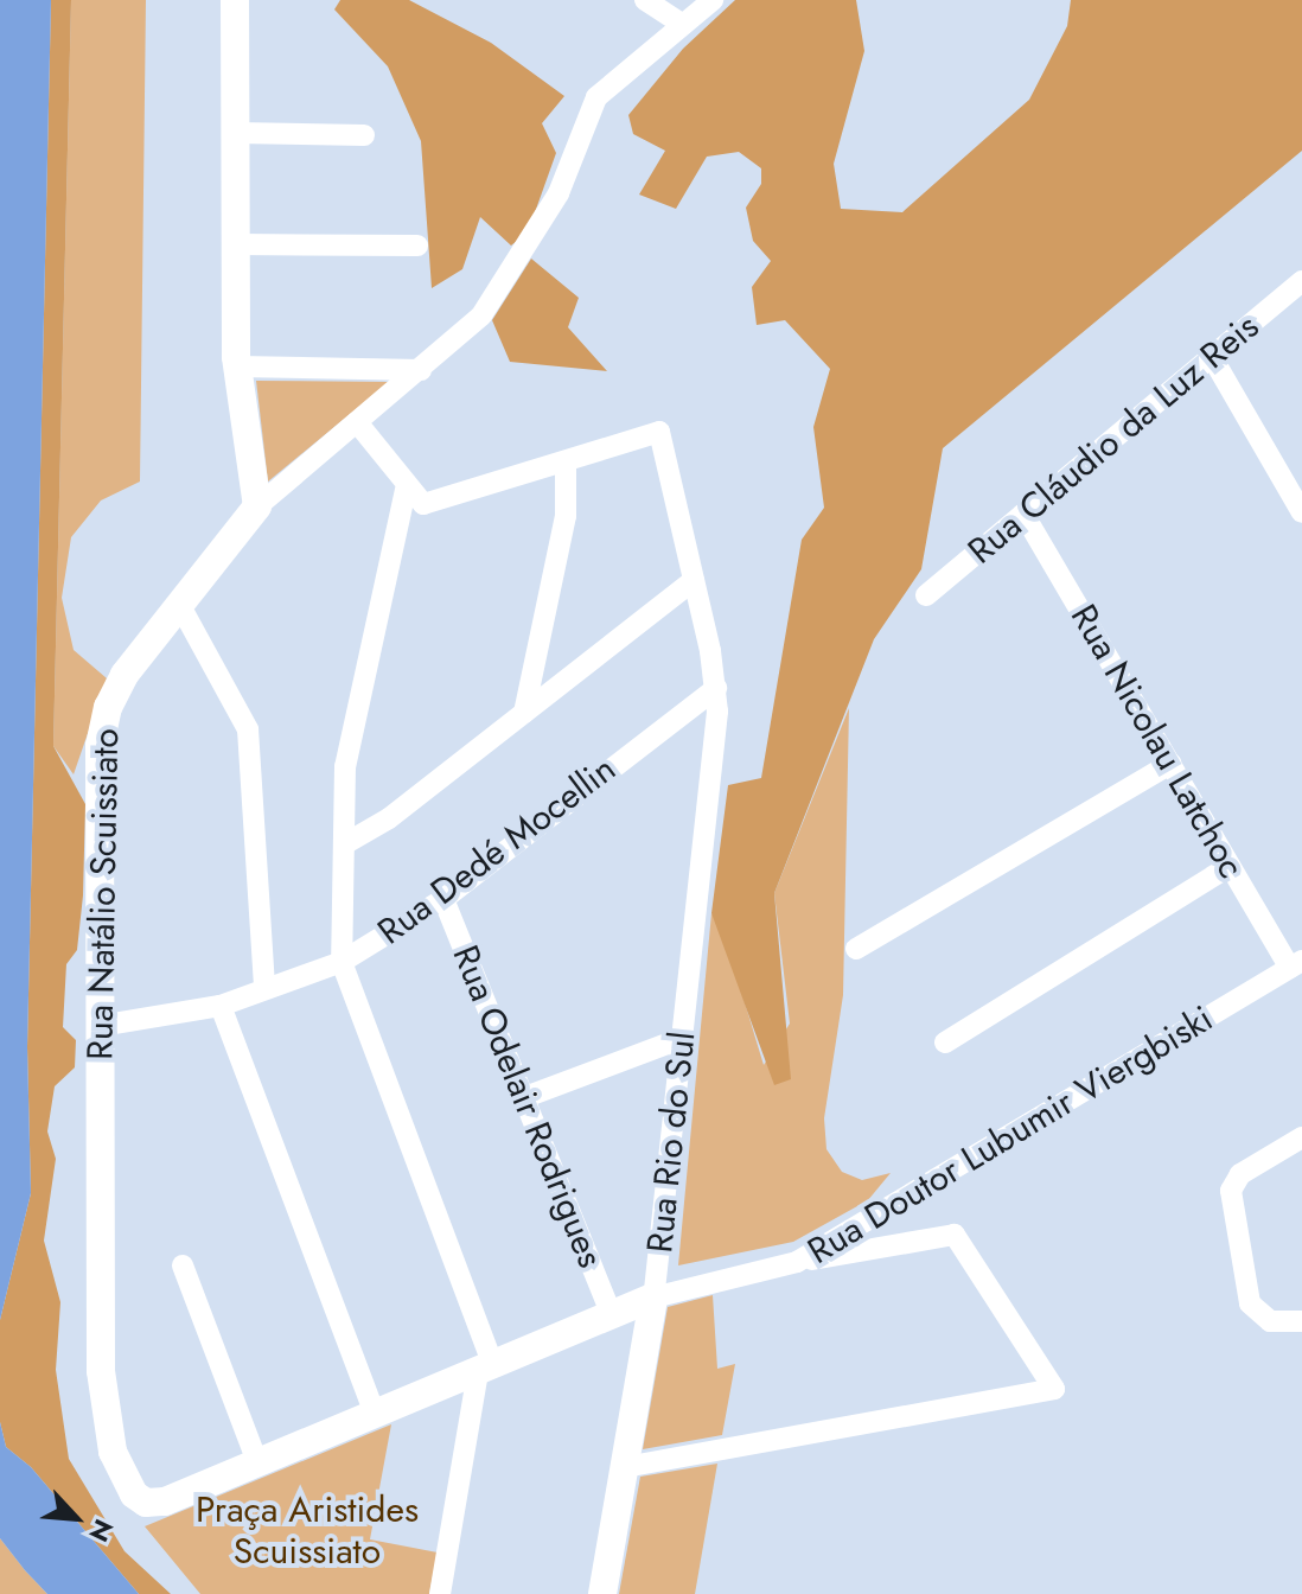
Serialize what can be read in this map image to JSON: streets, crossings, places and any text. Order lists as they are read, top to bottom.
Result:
{
  "streets": {
    "street": [
      "Rua Cláudio da Luz Reis",
      "Rua Nicolau Latchoc",
      "Rua Dedé Mocellin",
      "Rua Natálio Scuissiato",
      "Rua Odelair Rodrigues",
      "Rua Doutor Lubumir Viergbiski",
      "Rua Rio do Sul"
    ]
  },
  "crossings": [
    ["Rua Cláudio da Luz Reis", "Rua Nicolau Latchoc"],
    ["Rua Nicolau Latchoc", "Rua Doutor Lubumir Viergbiski"],
    ["Rua Dedé Mocellin", "Rua Natálio Scuissiato"],
    ["Rua Dedé Mocellin", "Rua Odelair Rodrigues"],
    ["Rua Dedé Mocellin", "Rua Rio do Sul"],
    ["Rua Doutor Lubumir Viergbiski", "Rua Rio do Sul"]
  ],
  "parks": ["Praça Aristides Scuissiato"],
  "north": "bottom right"
}
